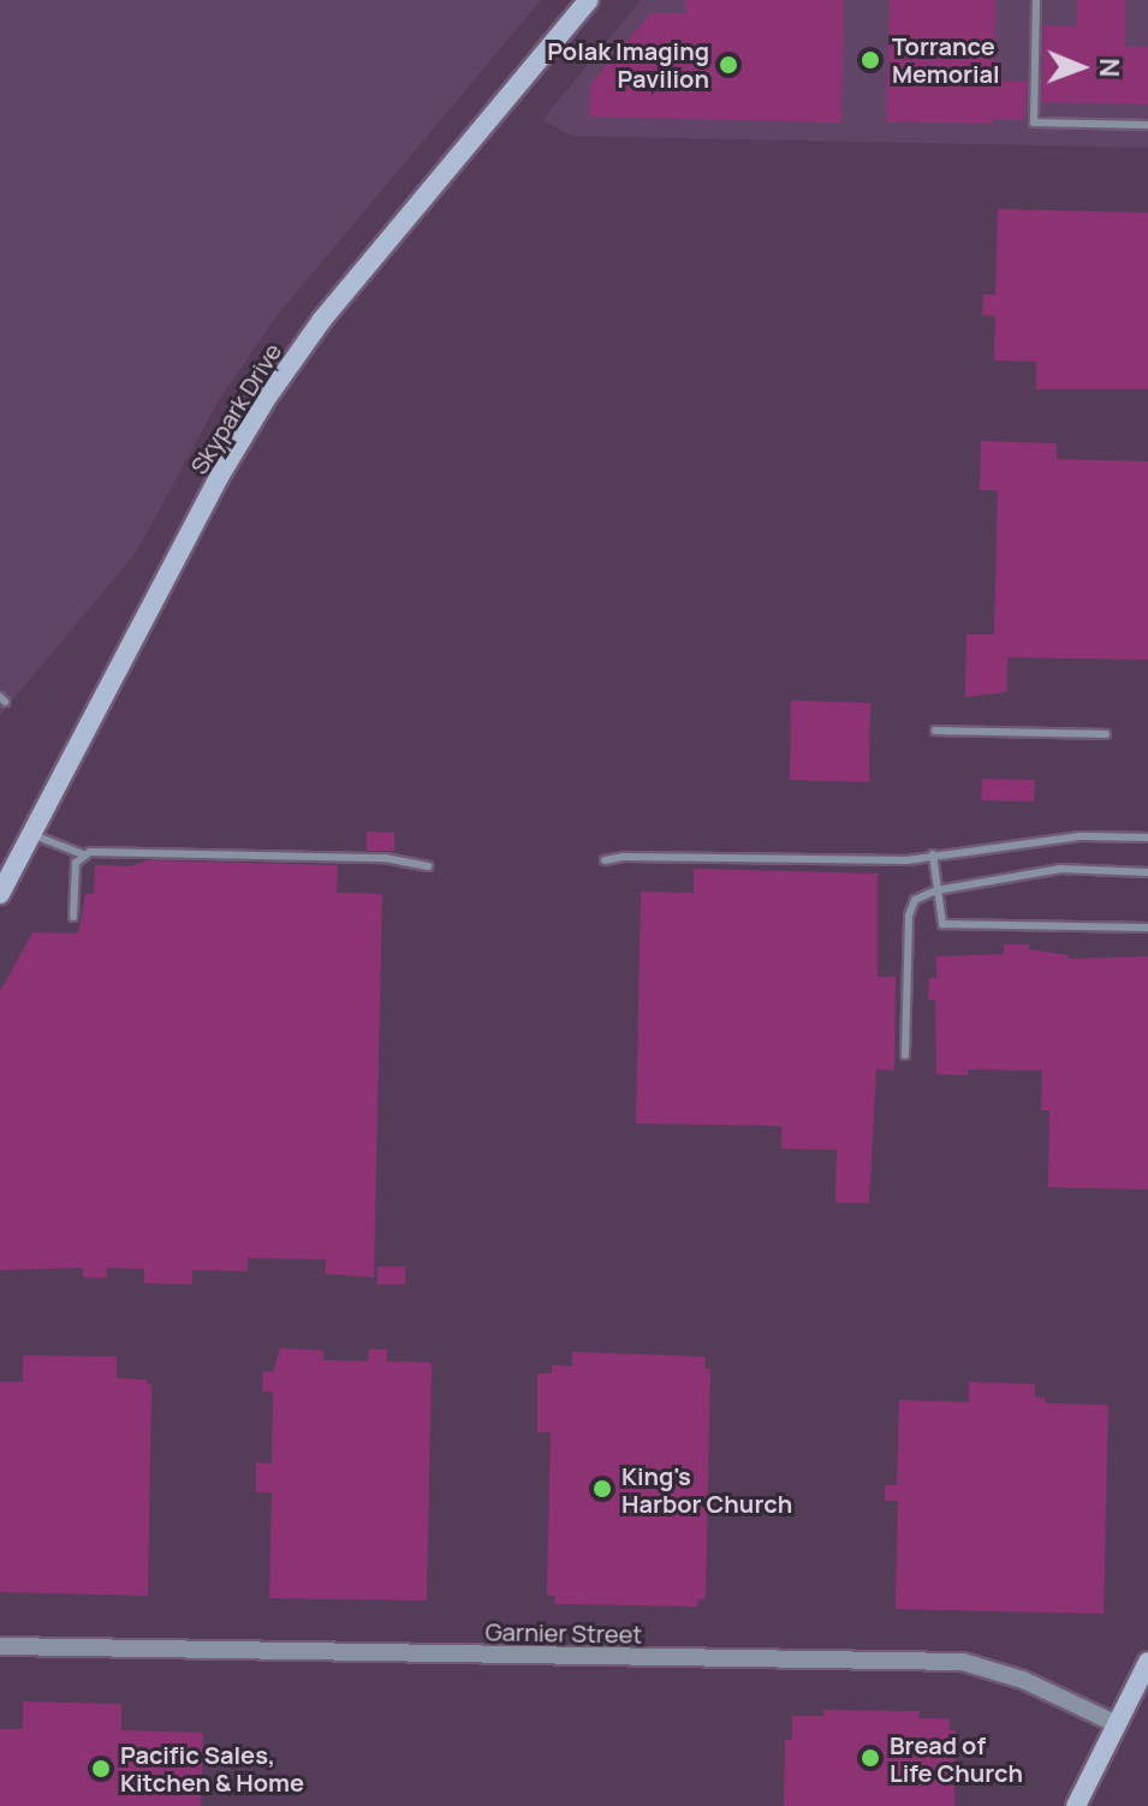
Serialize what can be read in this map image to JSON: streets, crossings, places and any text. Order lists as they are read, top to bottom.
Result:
{
  "streets": {
    "main road": ["Skypark Drive"],
    "street": ["Garnier Street"]
  },
  "places": [
    "Torrance Memorial",
    "Polak Imaging Pavilion",
    "King's Harbor Church",
    "Bread of Life Church",
    "Pacific Sales, Kitchen & Home"
  ],
  "north": "right"
}
